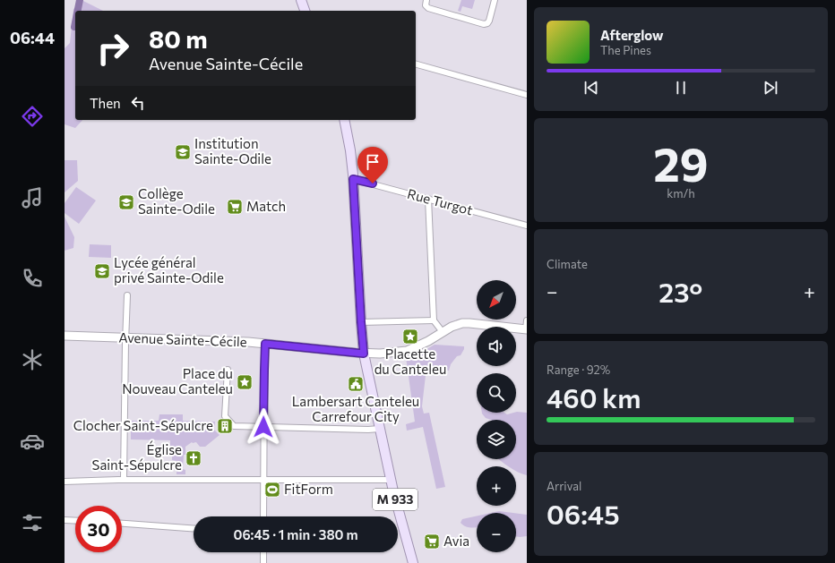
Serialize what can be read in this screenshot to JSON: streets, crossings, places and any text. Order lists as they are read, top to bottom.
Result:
{
  "streets": {
    "main road": ["M 933"],
    "street": ["Rue Turgot", "Avenue Sainte-Cécile"]
  },
  "crossings": [
    ["Rue Turgot", "M 933"],
    ["Avenue Sainte-Cécile", "M 933"]
  ],
  "places": {
    "school or university": ["Institution Sainte-Odile", "Collège Sainte-Odile", "Lycée général privé Sainte-Odile"],
    "supermarket": ["Match", "Avia"],
    "place": ["Placette du Canteleu", "Place du Nouveau Canteleu"],
    "public building": ["Lambersart Canteleu Carrefour City"],
    "building": ["Clocher Saint-Sépulcre"],
    "church": ["Église Saint-Sépulcre"],
    "sports": ["FitForm"]
  },
  "north": "bottom left",
  "page": {
    "tabs": "06:44",
    "turn": ["80 m", "Avenue Sainte-Cécile"],
    "song": ["Afterglow", "The Pines"],
    "then": "Then",
    "tile": [
      ["29", "km/h"],
      "Climate",
      ["Range · 92%", "460 km"],
      ["Arrival", "06:45"]
    ],
    "heat": ["−", "23°", "+"],
    "map_buttons": ["+", "−"],
    "limit": "30",
    "trip": "06:45 · 1 min · 380 m"
  }
}
